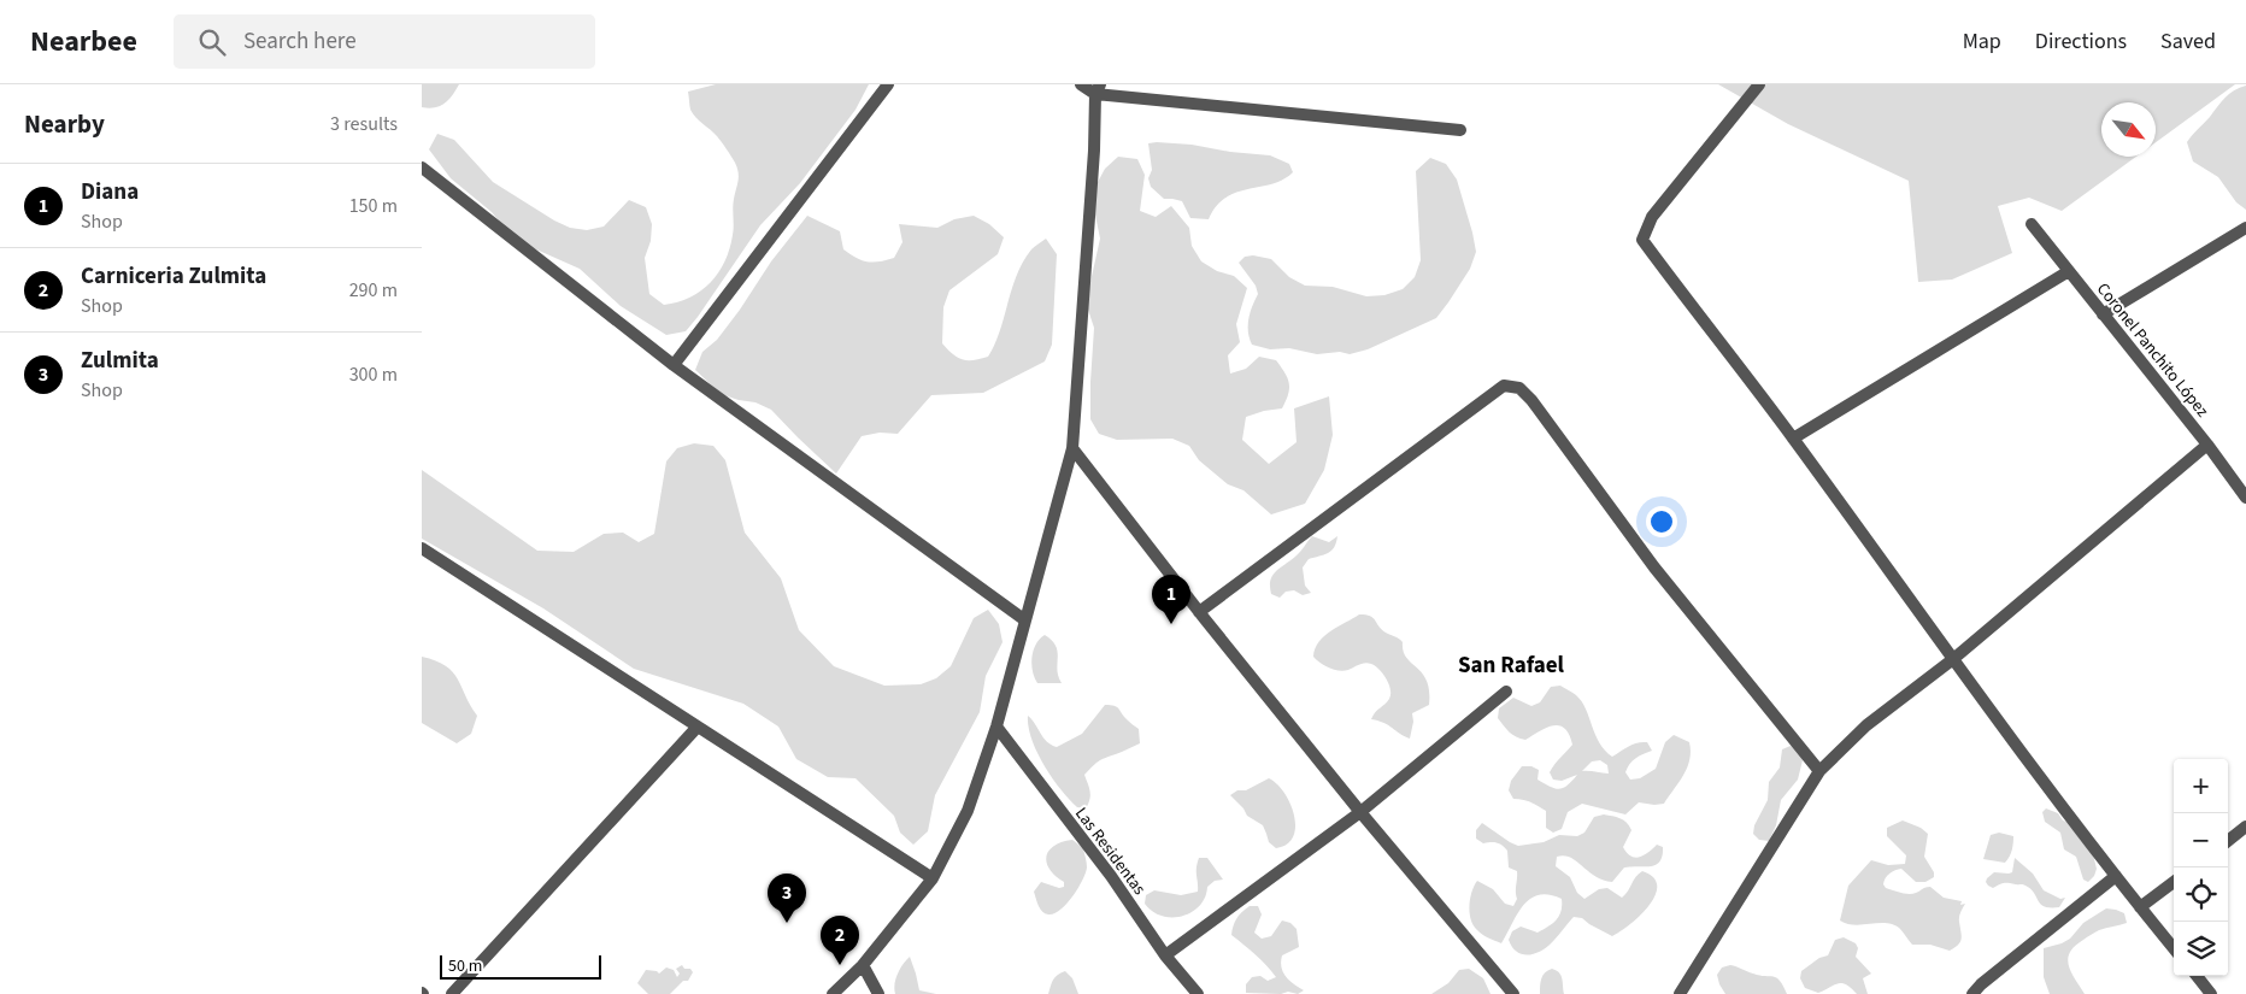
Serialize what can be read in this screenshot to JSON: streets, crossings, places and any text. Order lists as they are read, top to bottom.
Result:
{
  "streets": {
    "street": ["Coronel Panchito López", "Las Residentas"]
  },
  "districts": ["San Rafael"],
  "scale_bar": "50 m",
  "north": "bottom right",
  "page": {
    "header": "Nearbee",
    "search": "Search here",
    "nav": ["Map", "Directions", "Saved"],
    "heading": ["Nearby", "3 results"],
    "list": [
      {
        "mark": "1",
        "name": "Diana",
        "note": "Shop",
        "value": "150 m"
      },
      {
        "mark": "2",
        "name": "Carniceria Zulmita",
        "note": "Shop",
        "value": "290 m"
      },
      {
        "mark": "3",
        "name": "Zulmita",
        "note": "Shop",
        "value": "300 m"
      }
    ],
    "pins": ["1", "3", "2"],
    "map_buttons": ["+", "−"],
    "scale": "50 m"
  }
}
